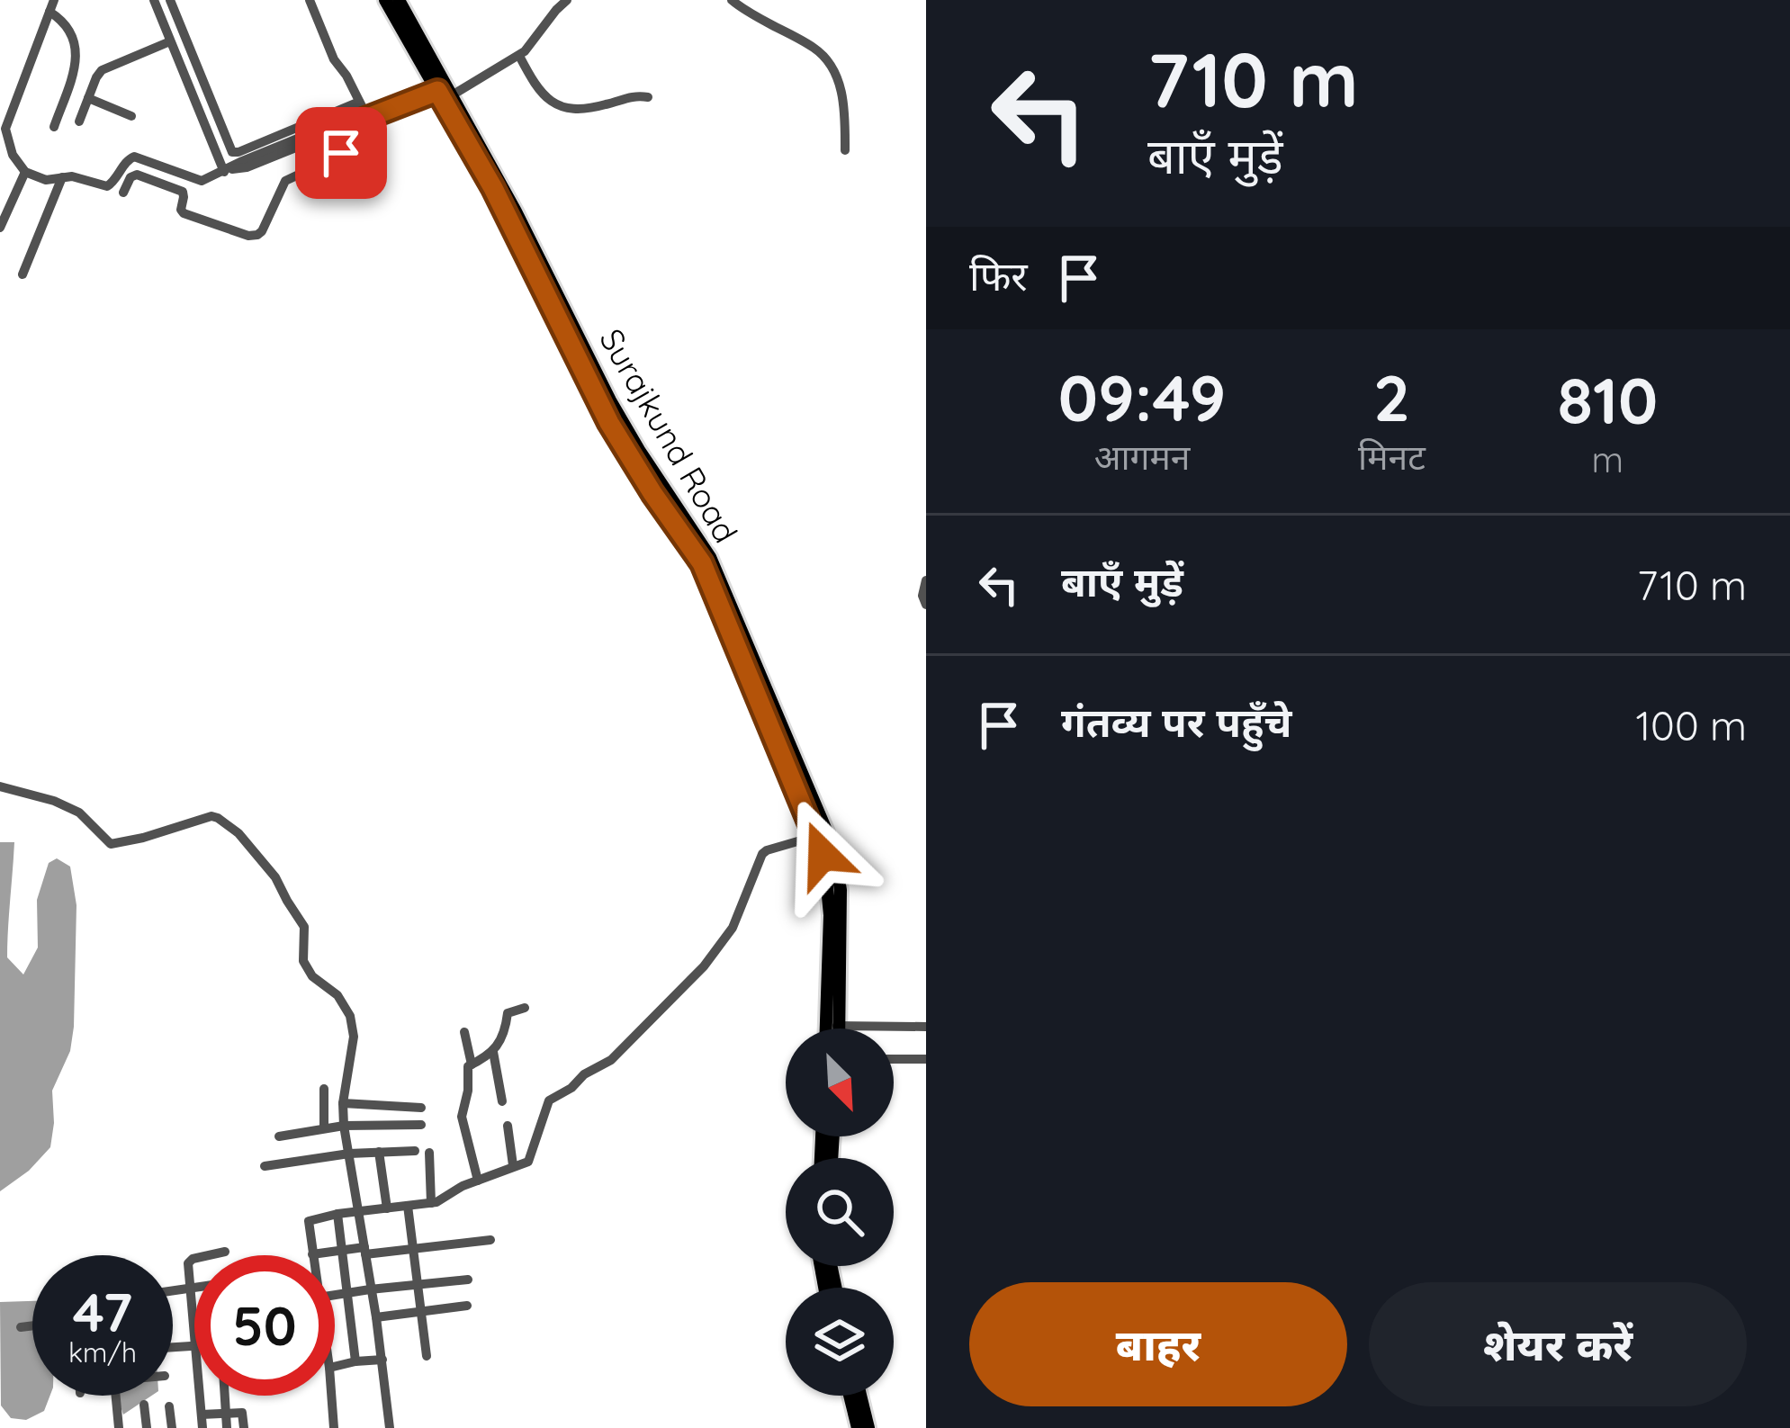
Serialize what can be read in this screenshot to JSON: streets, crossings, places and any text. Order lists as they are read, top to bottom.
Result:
{
  "streets": {
    "main road": ["Surajkund Road"]
  },
  "north": "bottom right",
  "page": {
    "turn": ["710 m", "बाएँ मुड़ें"],
    "then": "फिर",
    "eta": [
      "09:49",
      "आगमन",
      "2",
      "मिनट",
      "810",
      "m"
    ],
    "list": [
      {
        "name": "बाएँ मुड़ें",
        "value": "710 m"
      },
      {
        "name": "गंतव्य पर पहुँचे",
        "value": "100 m"
      }
    ],
    "speed": "47 km/h",
    "limit": "50",
    "buttons": ["बाहर", "शेयर करें"]
  }
}
